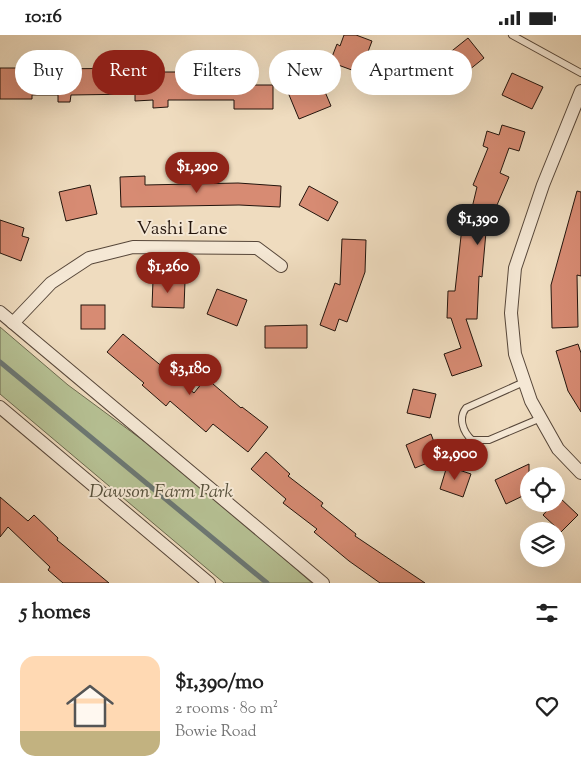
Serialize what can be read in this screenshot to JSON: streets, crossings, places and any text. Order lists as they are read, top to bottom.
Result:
{
  "streets": {
    "street": ["Vashi Lane"]
  },
  "parks": ["Dawson Farm Park"],
  "page": {
    "status": "10:16",
    "chip": [
      "Buy",
      "Rent",
      "Filters",
      "New",
      "Apartment"
    ],
    "price": [
      "$1,290",
      "$1,390",
      "$1,260",
      "$3,180",
      "$2,900"
    ],
    "heading": "5 homes",
    "list": [
      {
        "name": "$1,390/mo",
        "note": "2 rooms · 80 m² · Bowie Road"
      }
    ]
  }
}
